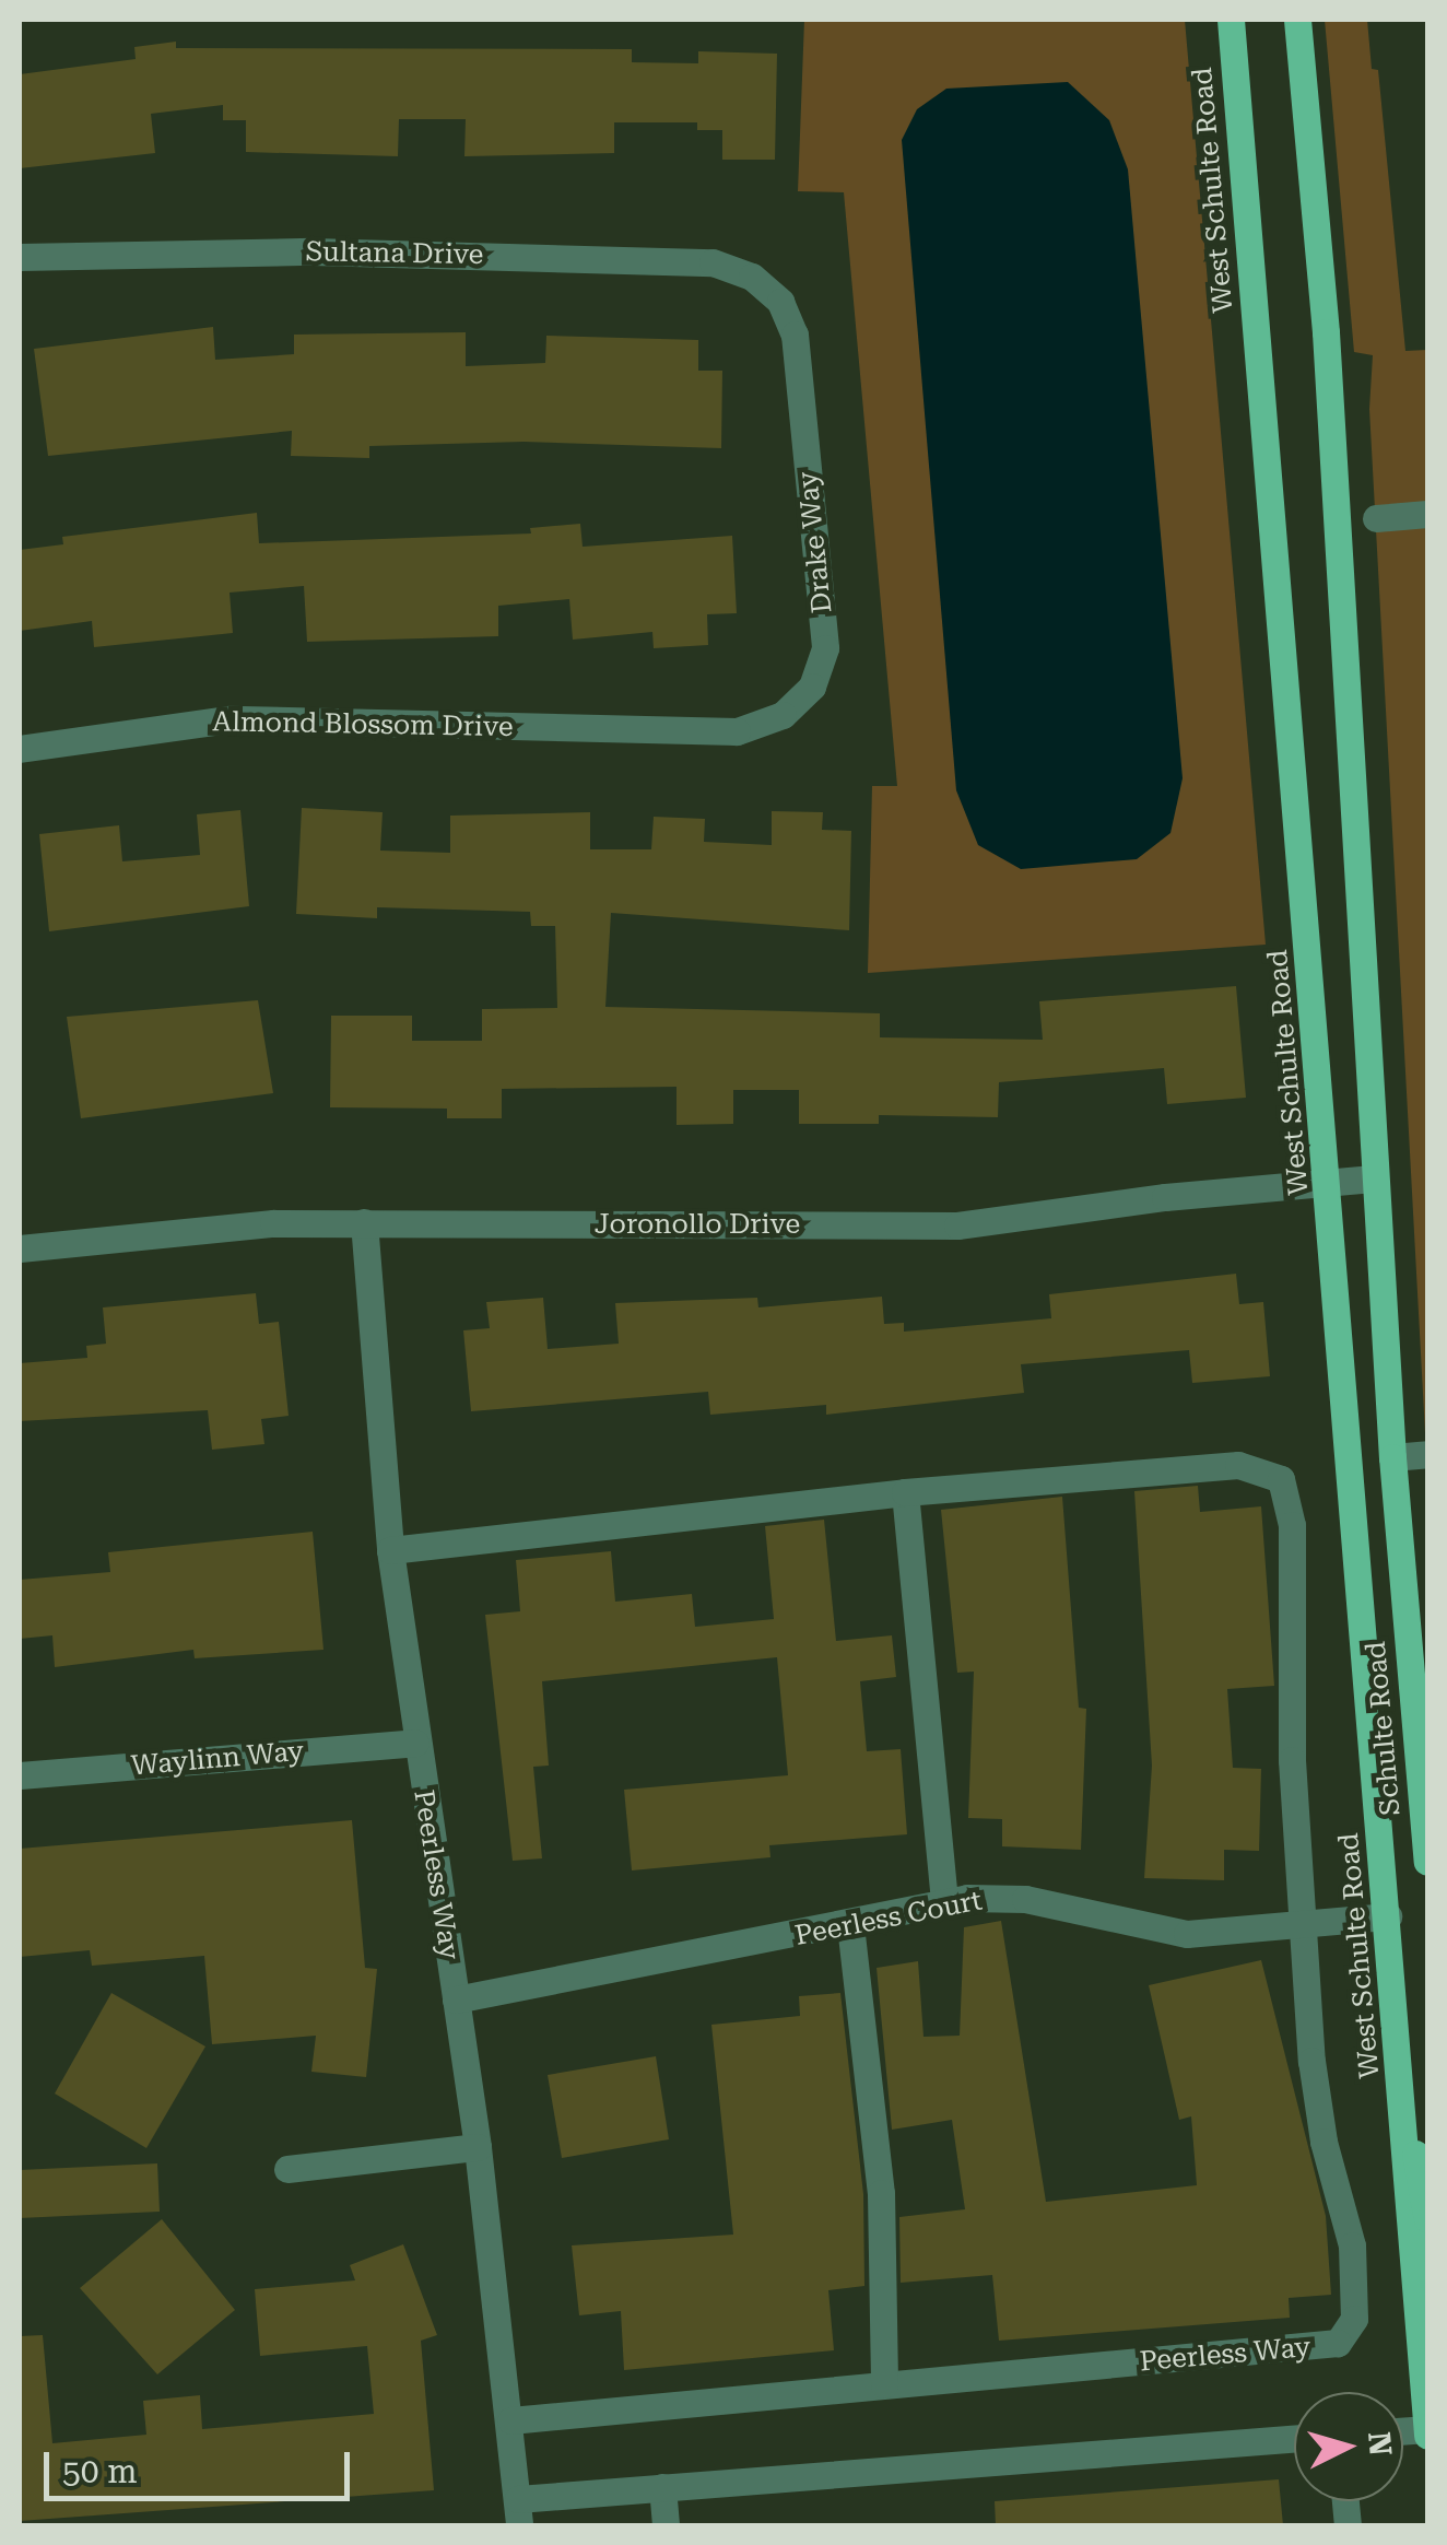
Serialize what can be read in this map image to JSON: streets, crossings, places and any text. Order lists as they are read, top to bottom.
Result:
{
  "streets": {
    "main road": ["West Schulte Road", "Schulte Road"],
    "street": [
      "Sultana Drive",
      "Drake Way",
      "Almond Blossom Drive",
      "Joronollo Drive",
      "Waylinn Way",
      "Peerless Way",
      "Peerless Court"
    ]
  },
  "crossings": [
    ["West Schulte Road", "Joronollo Drive"],
    ["West Schulte Road", "Peerless Court"],
    ["Sultana Drive", "Drake Way"],
    ["Drake Way", "Almond Blossom Drive"],
    ["Joronollo Drive", "Peerless Way"],
    ["Waylinn Way", "Peerless Way"],
    ["Peerless Way", "Peerless Court"]
  ],
  "scale_bar": "50 m",
  "north": "right"
}
